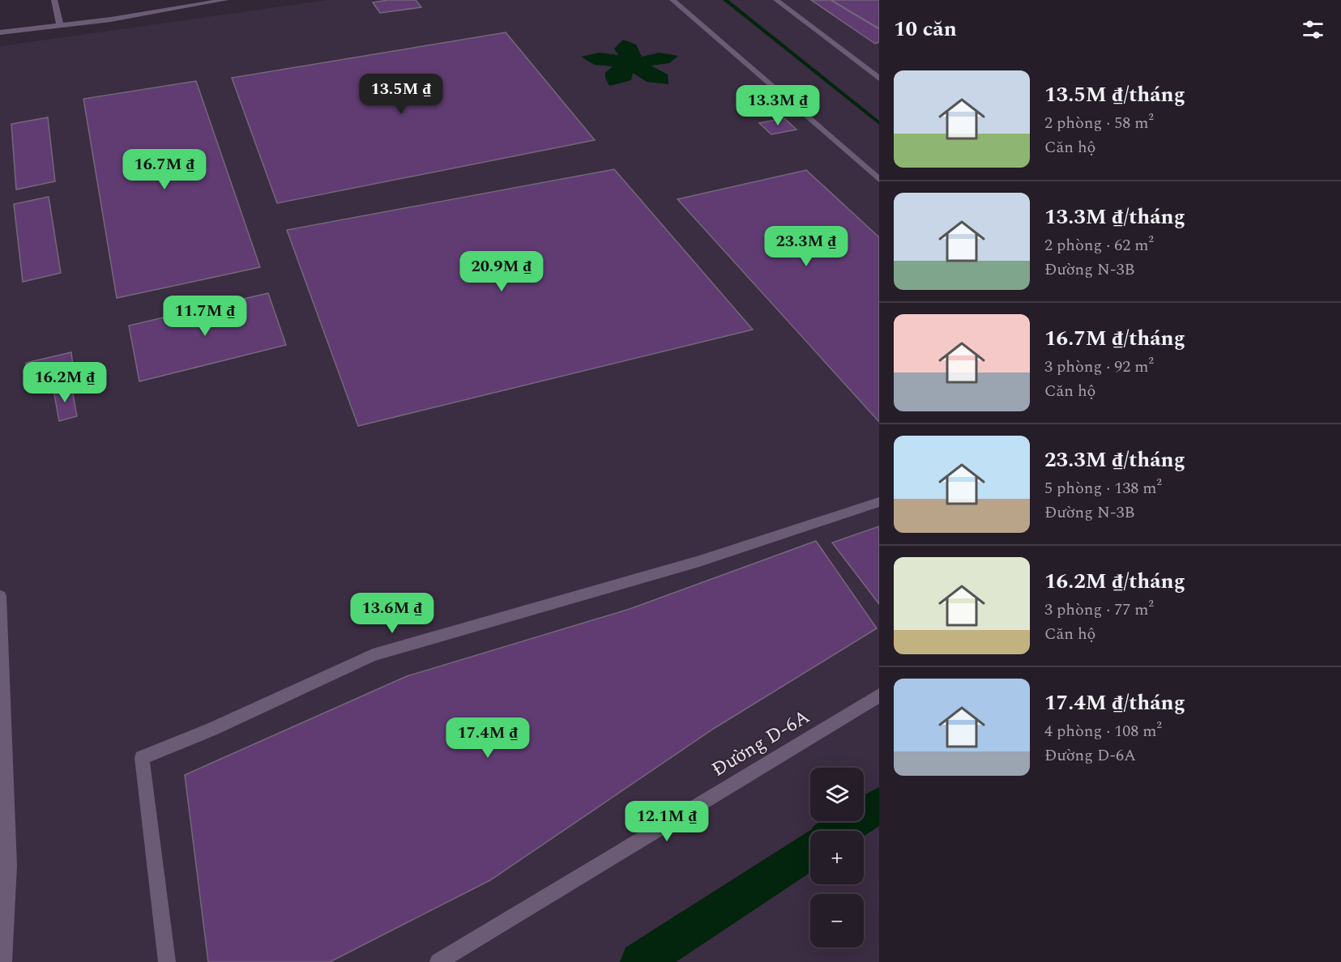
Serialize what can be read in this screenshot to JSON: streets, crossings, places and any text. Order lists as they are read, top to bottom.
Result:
{
  "streets": {
    "street": ["Đường D-6A"]
  },
  "page": {
    "heading": "10 căn",
    "list": [
      {
        "name": "13.5M ₫/tháng",
        "note": "2 phòng · 58 m² · Căn hộ"
      },
      {
        "name": "13.3M ₫/tháng",
        "note": "2 phòng · 62 m² · Đường N-3B"
      },
      {
        "name": "16.7M ₫/tháng",
        "note": "3 phòng · 92 m² · Căn hộ"
      },
      {
        "name": "23.3M ₫/tháng",
        "note": "5 phòng · 138 m² · Đường N-3B"
      },
      {
        "name": "16.2M ₫/tháng",
        "note": "3 phòng · 77 m² · Căn hộ"
      },
      {
        "name": "17.4M ₫/tháng",
        "note": "4 phòng · 108 m² · Đường D-6A"
      }
    ],
    "price": [
      "13.5M ₫",
      "13.3M ₫",
      "16.7M ₫",
      "23.3M ₫",
      "20.9M ₫",
      "11.7M ₫",
      "16.2M ₫",
      "13.6M ₫",
      "17.4M ₫",
      "12.1M ₫"
    ],
    "map_buttons": ["+", "−"]
  }
}
